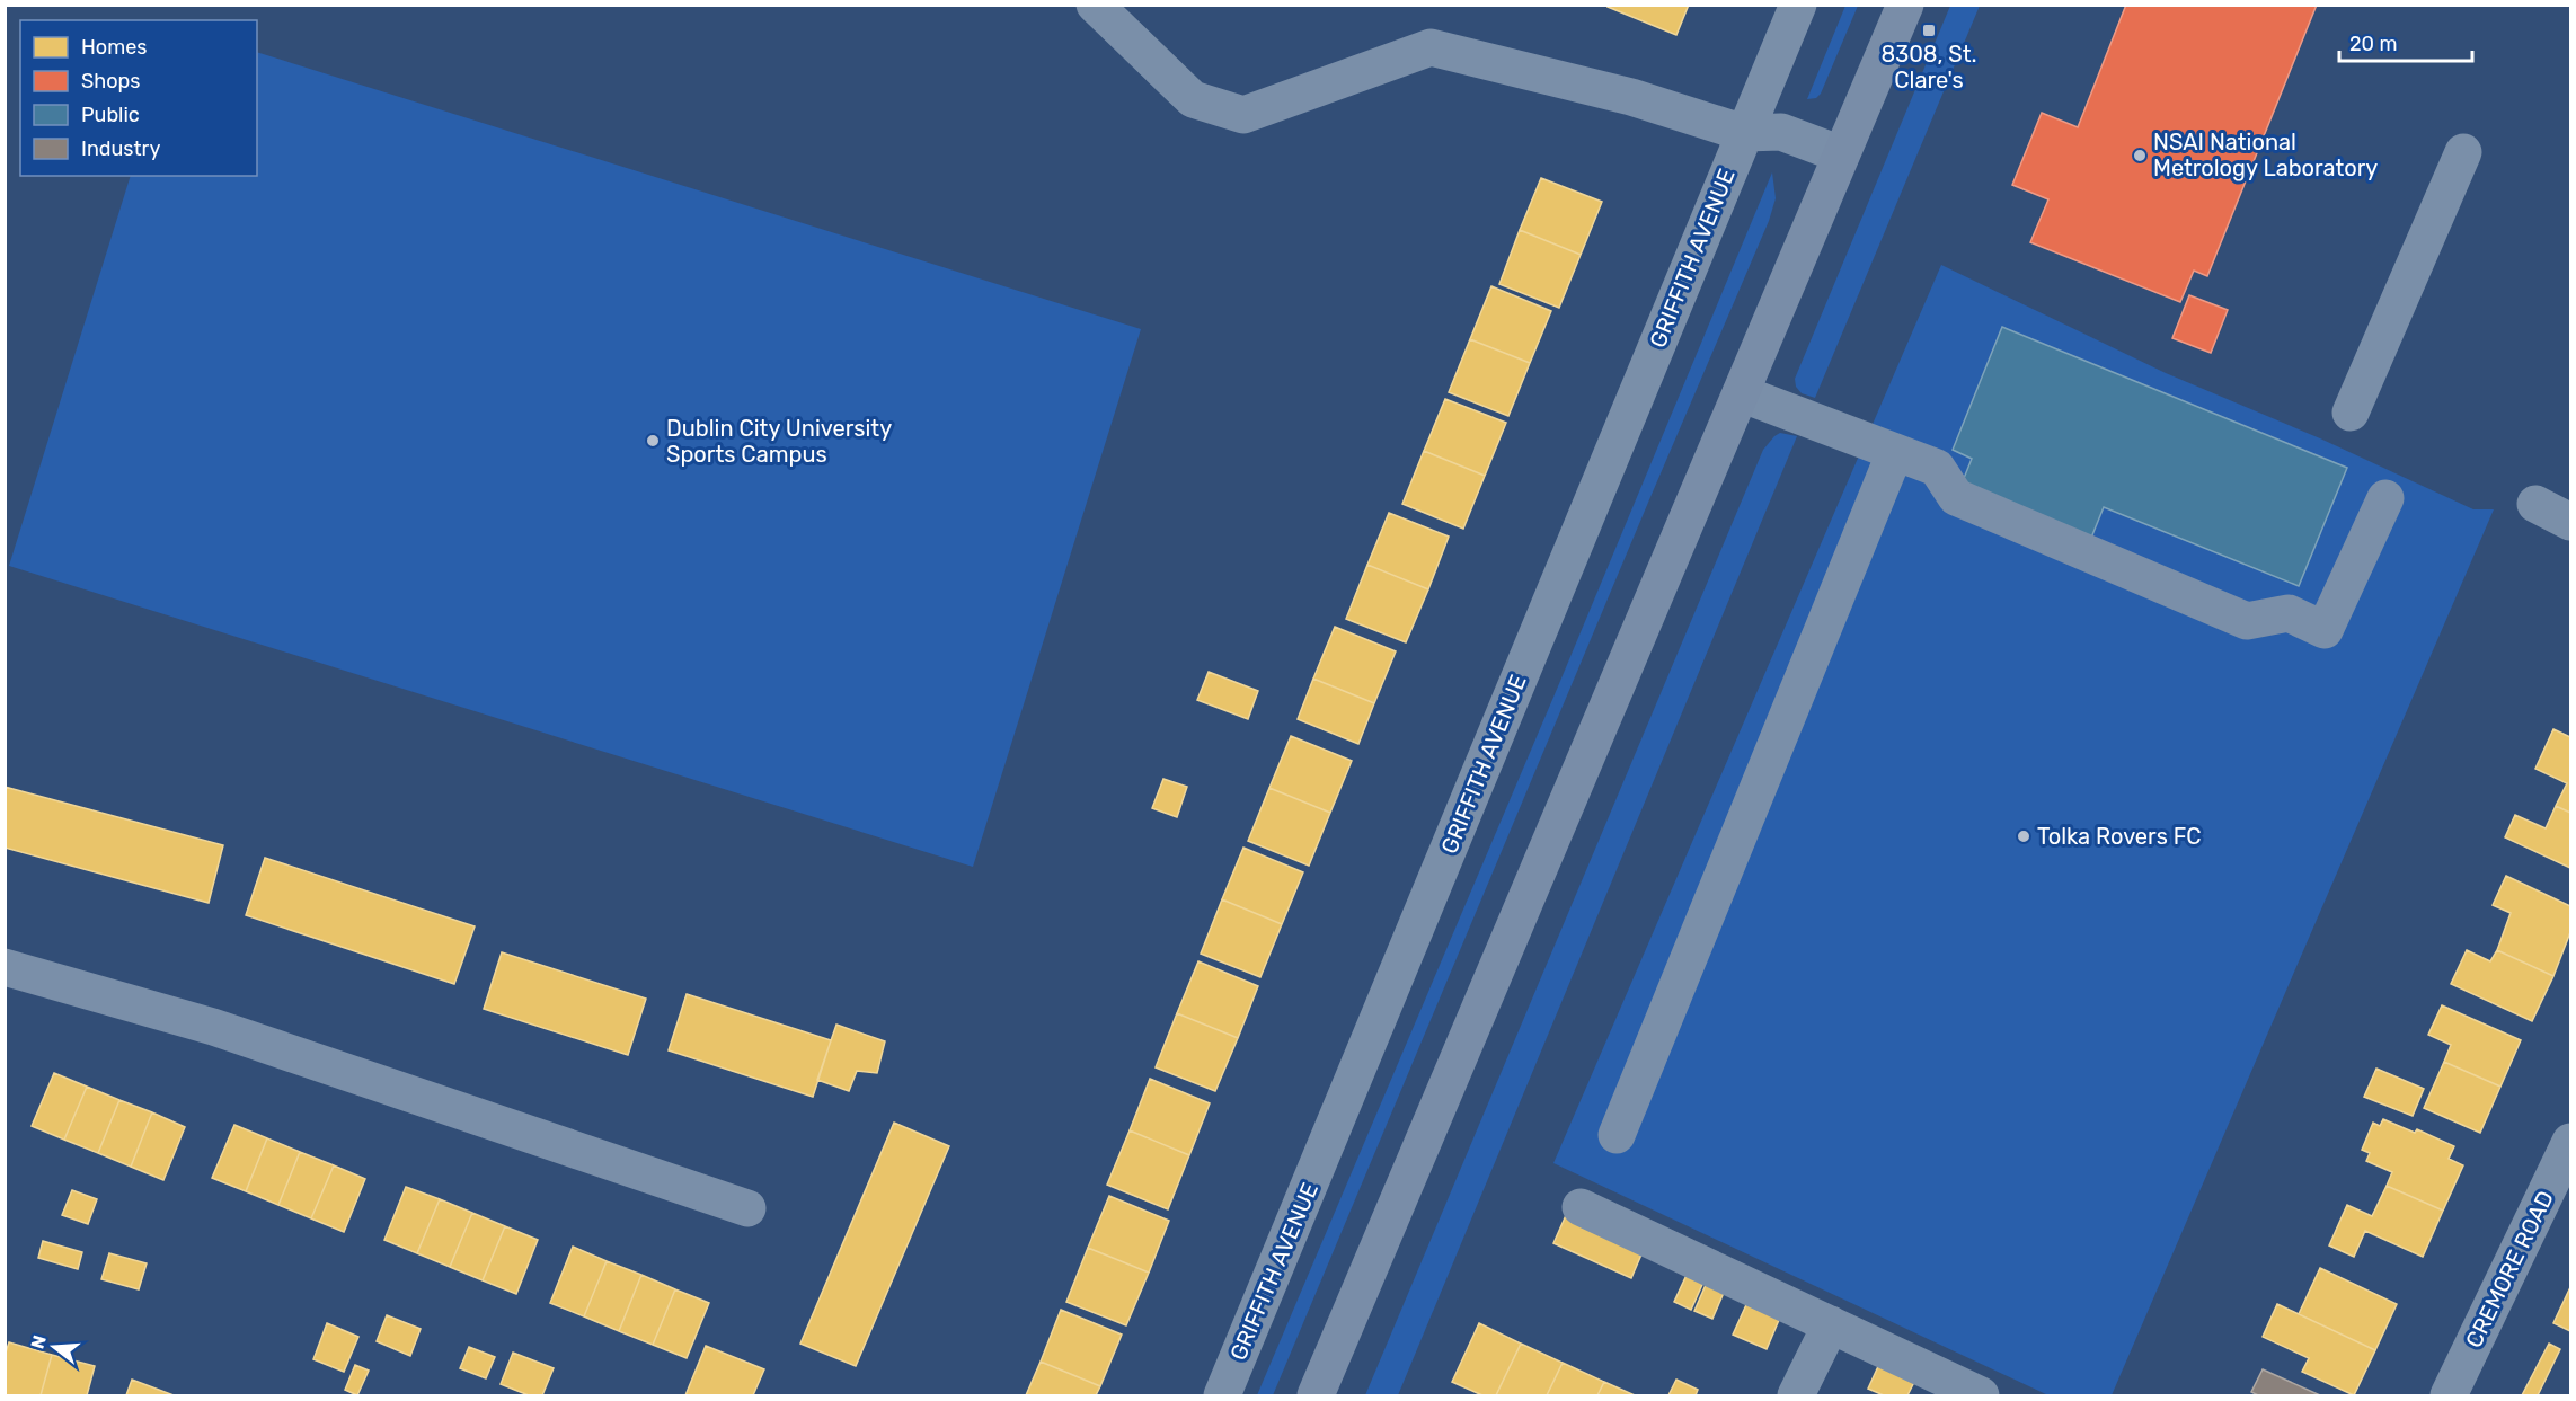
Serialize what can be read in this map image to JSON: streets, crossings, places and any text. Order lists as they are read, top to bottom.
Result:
{
  "streets": {
    "street": ["GRIFFITH AVENUE", "CREMORE ROAD"]
  },
  "places": {
    "transit": ["8308, St. Clare's"],
    "other": ["NSAI National Metrology Laboratory", "Dublin City University Sports Campus", "Tolka Rovers FC"]
  },
  "legend": [
    "Homes",
    "Shops",
    "Public",
    "Industry"
  ],
  "scale_bar": "20 m",
  "north": "left"
}
